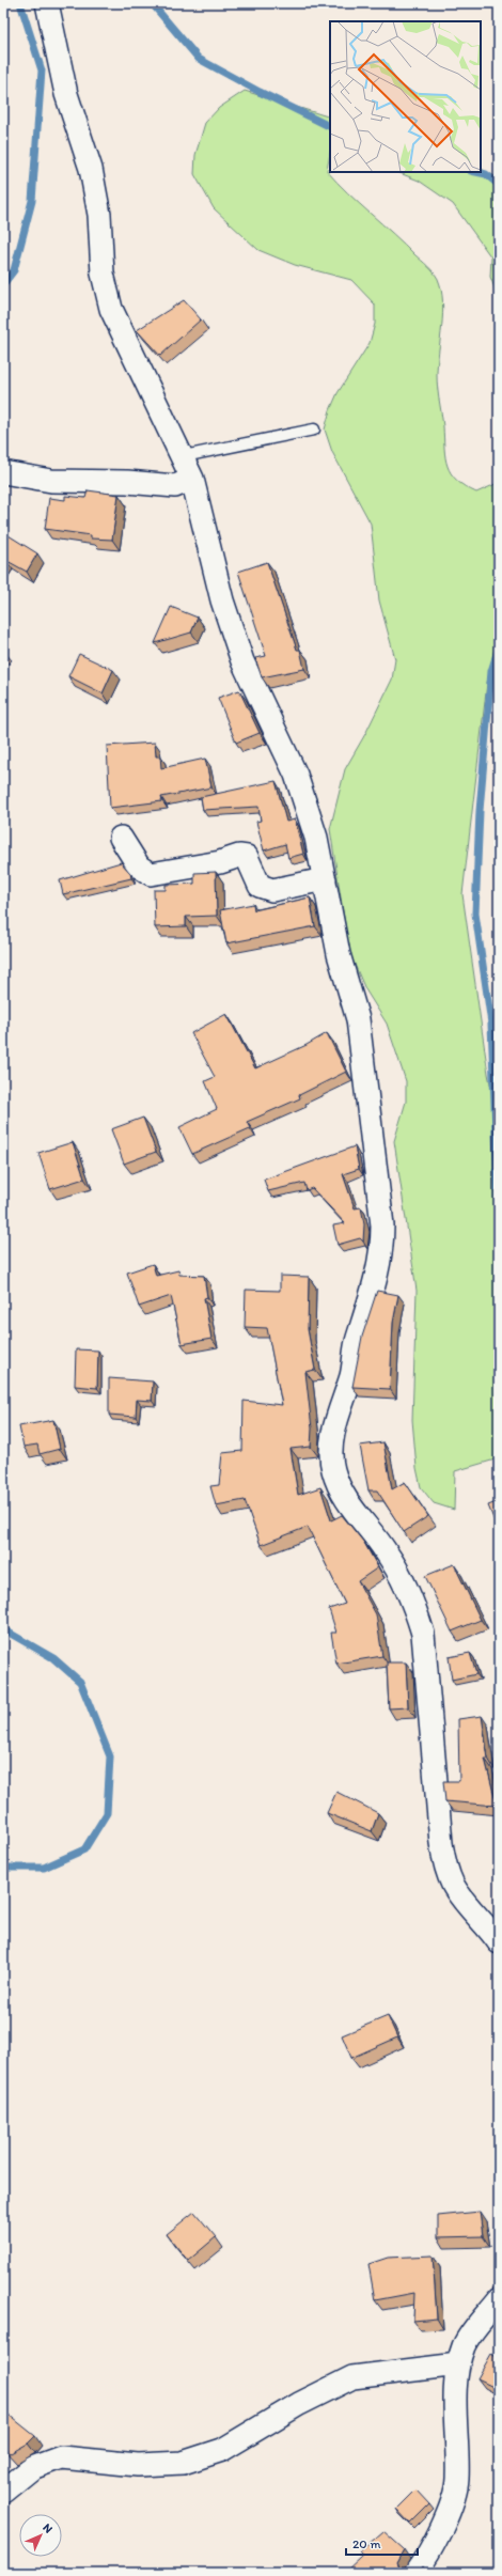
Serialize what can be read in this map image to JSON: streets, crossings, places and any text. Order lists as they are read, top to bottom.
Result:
{
  "scale_bar": "20 m",
  "north": "top right"
}
